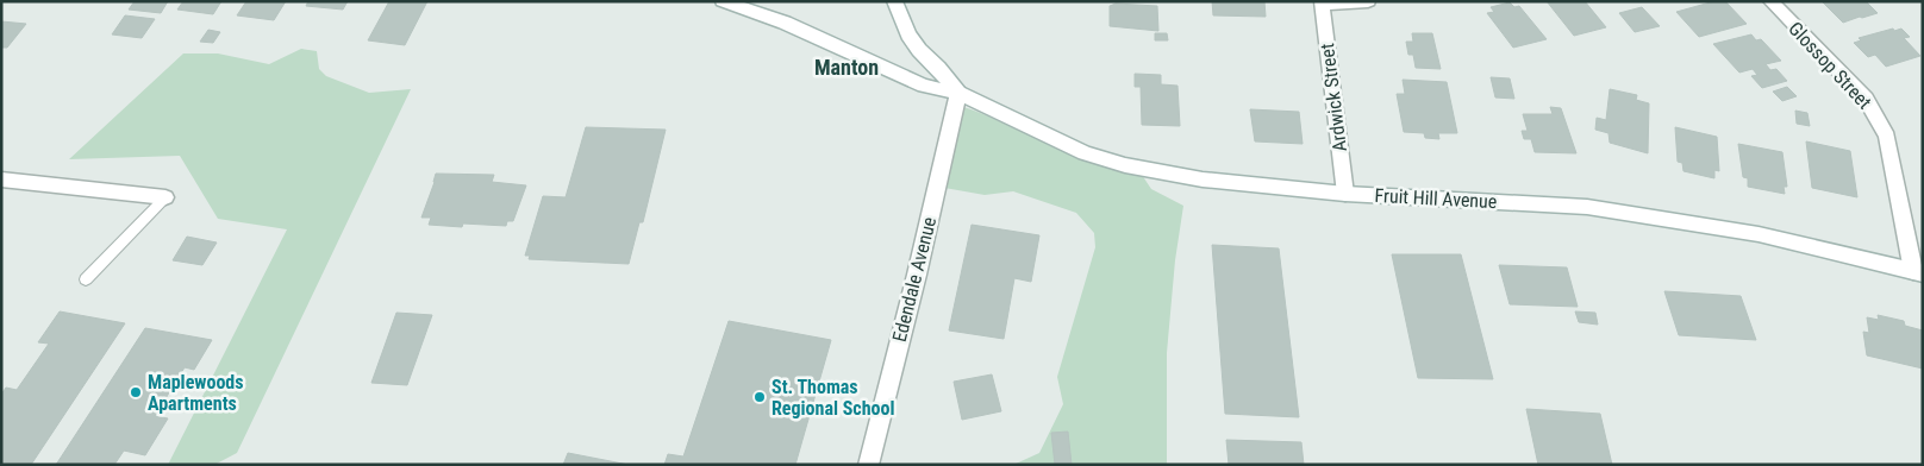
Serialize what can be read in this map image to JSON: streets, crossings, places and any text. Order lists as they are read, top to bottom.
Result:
{
  "streets": {
    "main road": [
      "Glossop Street",
      "Ardwick Street",
      "Fruit Hill Avenue",
      "Edendale Avenue"
    ]
  },
  "crossings": [
    ["Glossop Street", "Fruit Hill Avenue"],
    ["Ardwick Street", "Fruit Hill Avenue"],
    ["Fruit Hill Avenue", "Edendale Avenue"]
  ],
  "districts": ["Manton"],
  "places": ["Maplewoods Apartments", "St. Thomas Regional School"]
}
